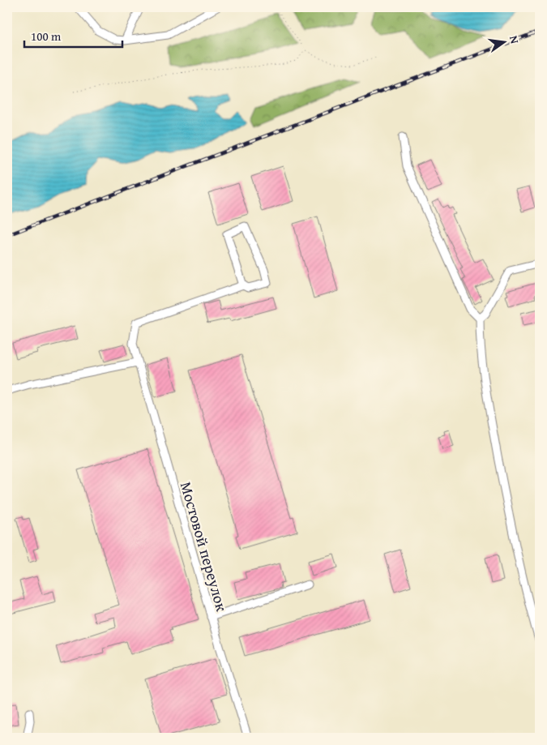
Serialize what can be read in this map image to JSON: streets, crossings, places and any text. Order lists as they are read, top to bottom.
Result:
{
  "streets": {
    "street": ["Мостовой переулок"]
  },
  "scale_bar": "100 m",
  "north": "right"
}
